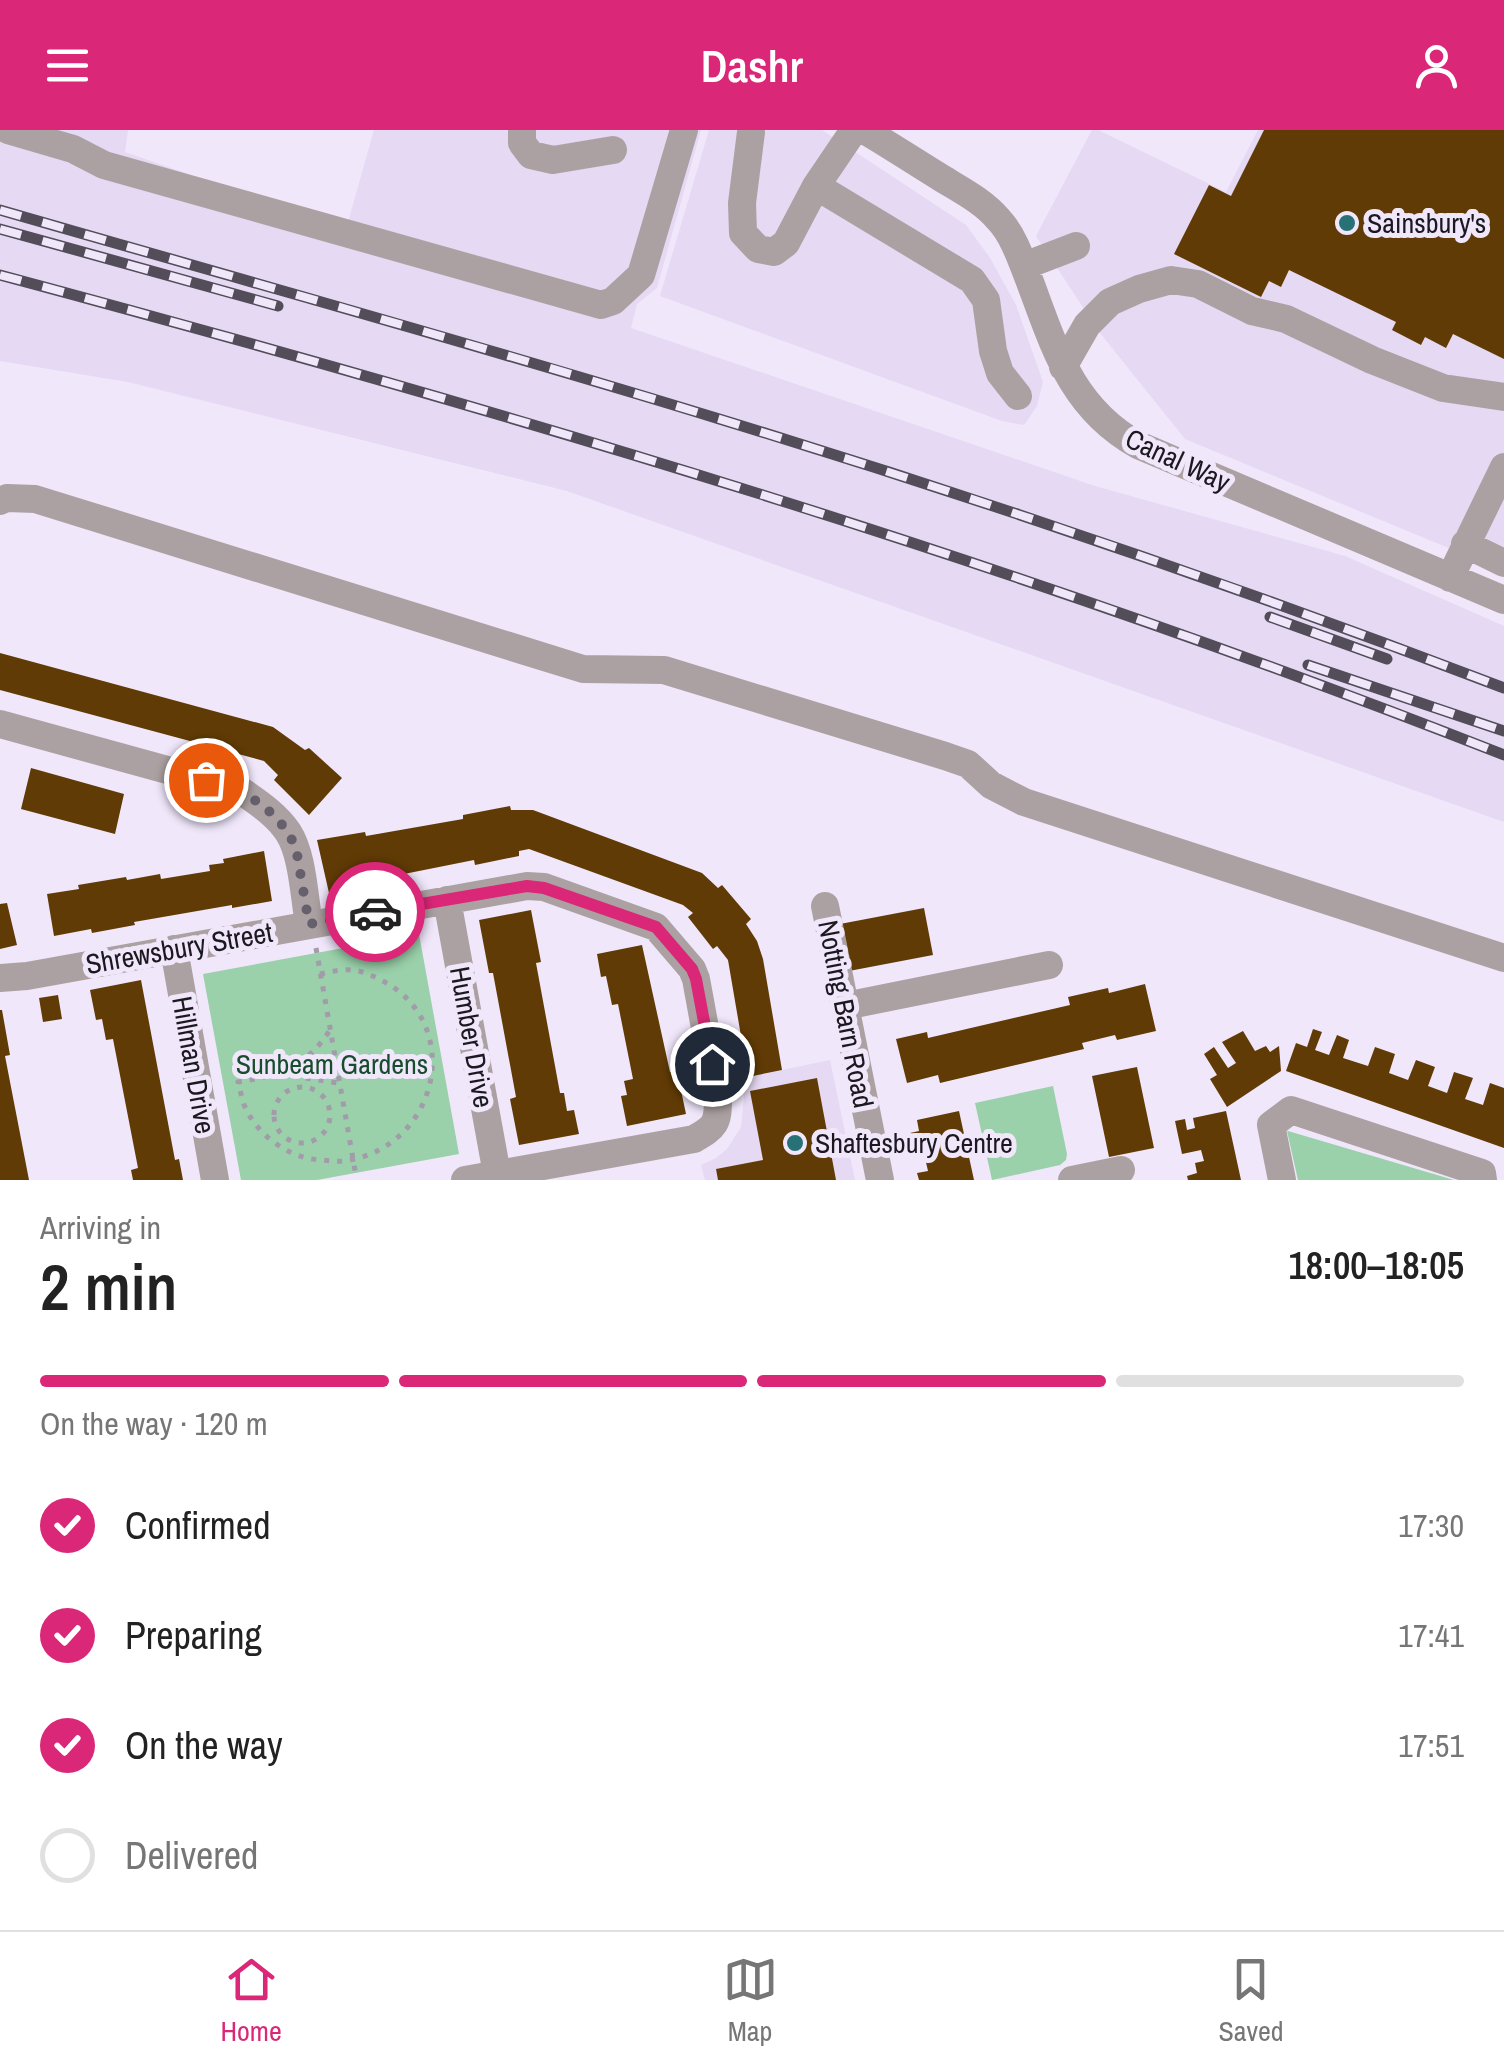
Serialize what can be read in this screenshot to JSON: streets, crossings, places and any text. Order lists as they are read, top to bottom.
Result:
{
  "streets": {
    "street": [
      "Canal Way",
      "Shrewsbury Street",
      "Notting Barn Road",
      "Humber Drive",
      "Hillman Drive"
    ]
  },
  "crossings": [
    ["Shrewsbury Street", "Humber Drive"],
    ["Shrewsbury Street", "Hillman Drive"]
  ],
  "parks": ["Sunbeam Gardens"],
  "places": ["Sainsbury's", "Shaftesbury Centre"],
  "page": {
    "header": "Dashr",
    "heading": ["2 min", "Arriving in", "18:00–18:05"],
    "bar": "On the way · 120 m",
    "list": [
      ["Confirmed", "17:30"],
      ["Preparing", "17:41"],
      ["On the way", "17:51"],
      "Delivered"
    ],
    "tabs": ["Home", "Map", "Saved"]
  }
}
